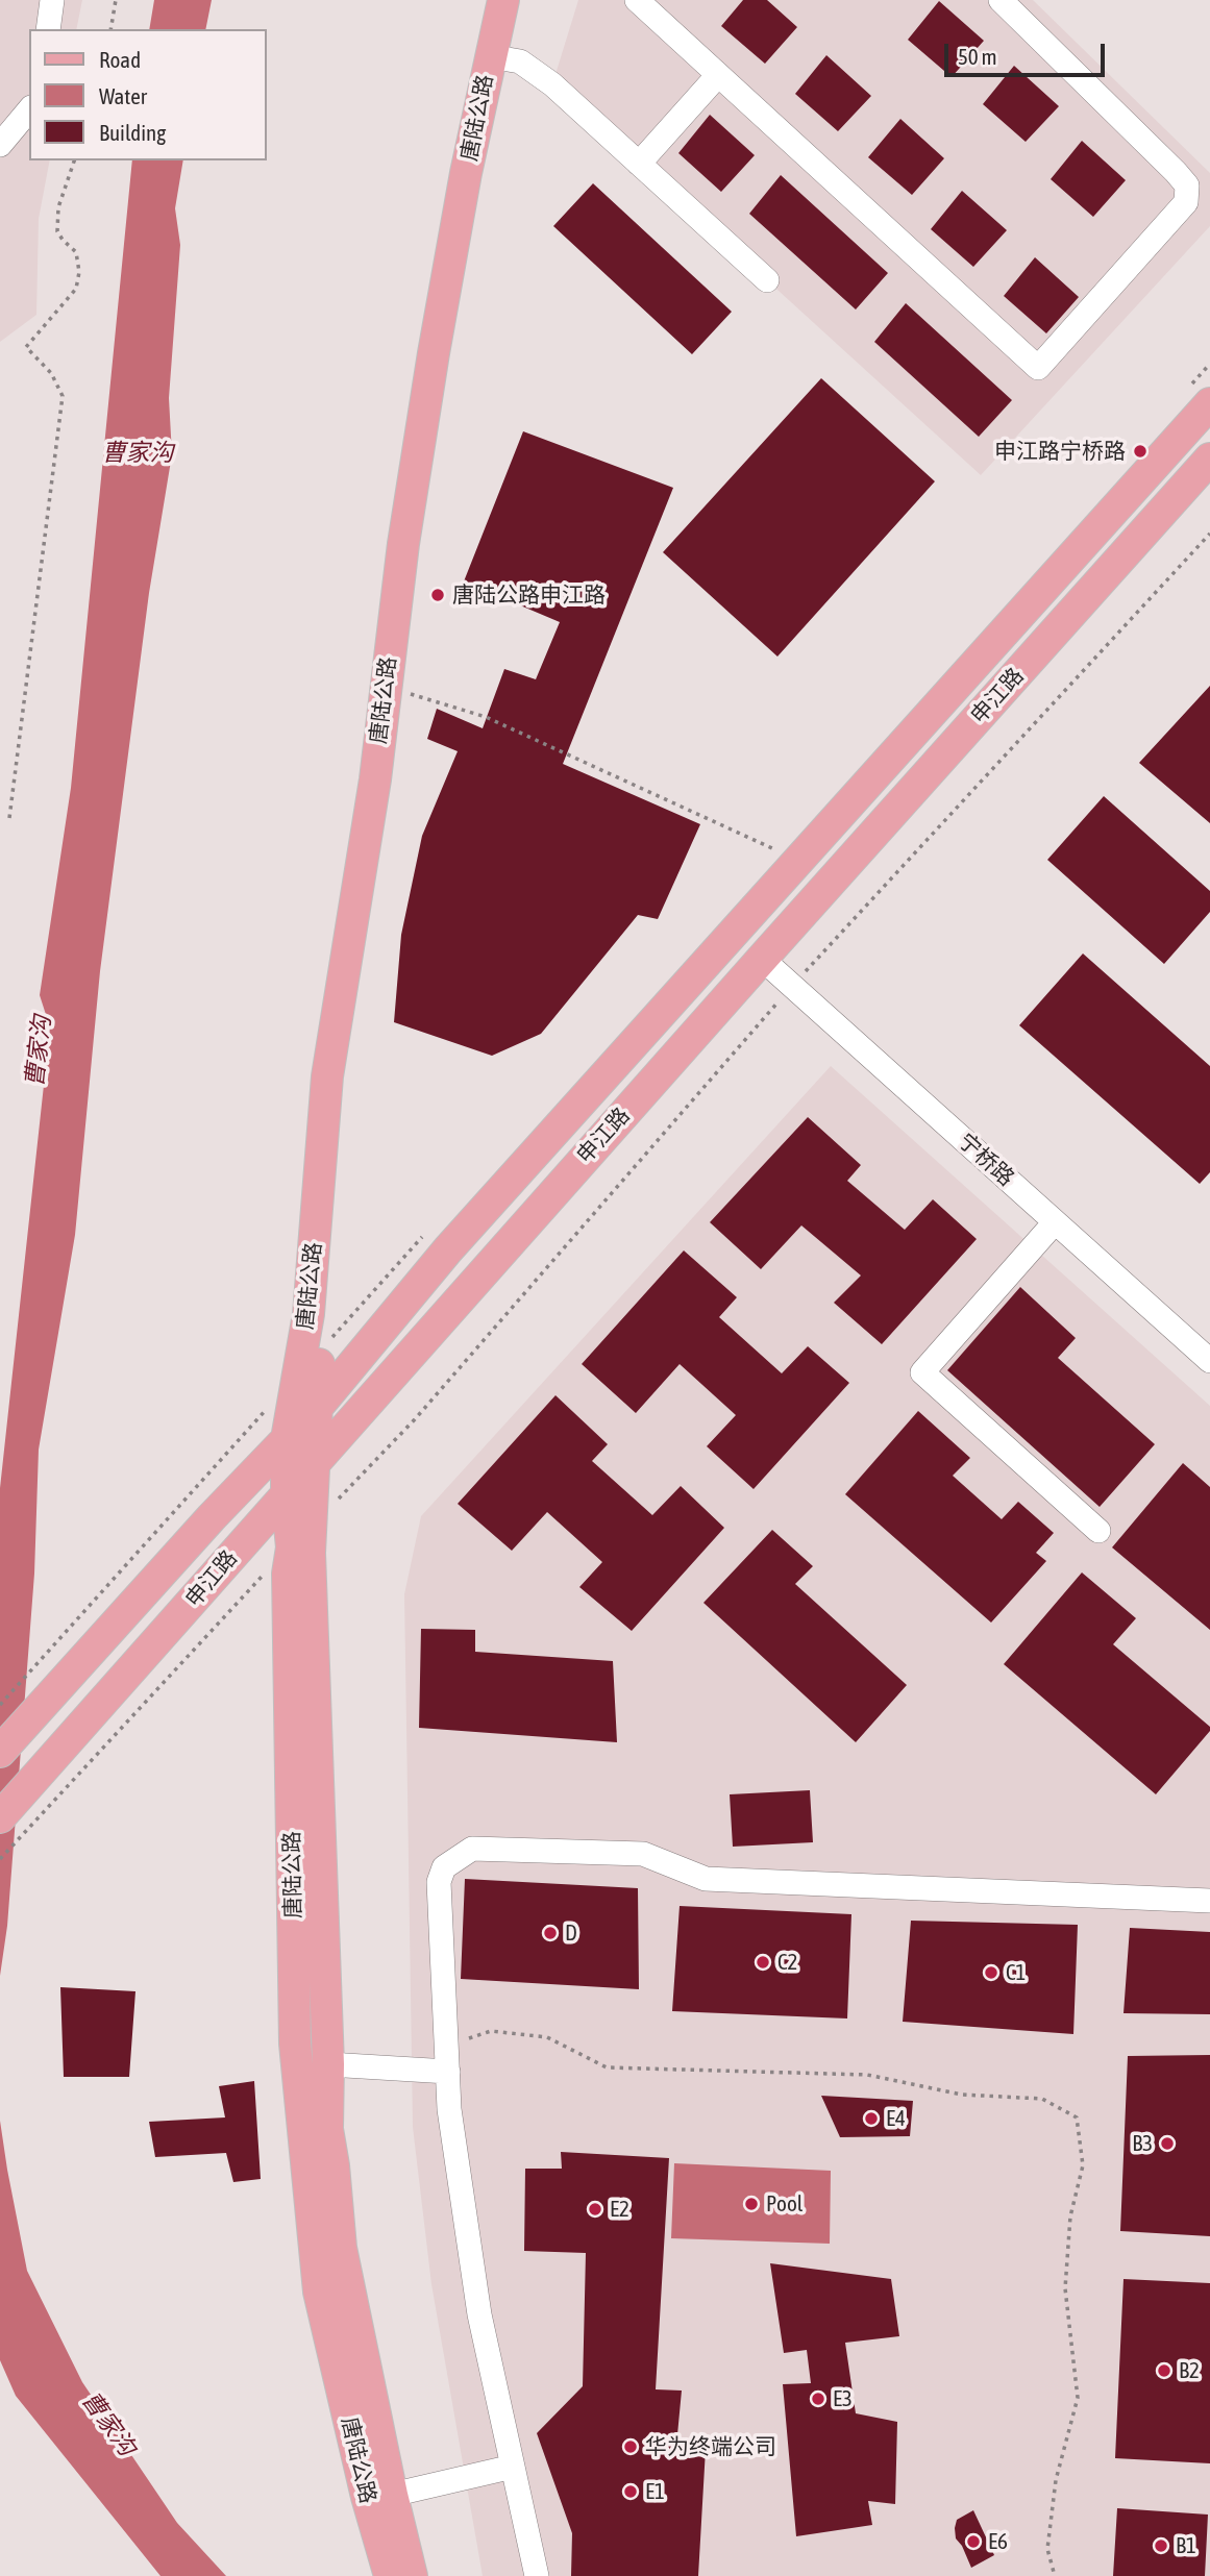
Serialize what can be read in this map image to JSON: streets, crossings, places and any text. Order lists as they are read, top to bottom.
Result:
{
  "streets": {
    "main road": ["唐陆公路", "申江路"],
    "street": ["宁桥路"]
  },
  "crossings": [
    ["唐陆公路", "申江路"],
    ["申江路", "宁桥路"]
  ],
  "water": ["曹家沟"],
  "places": [
    "申江路宁桥路",
    "唐陆公路申江路",
    "D",
    "C2",
    "C1",
    "E4",
    "B3",
    "Pool",
    "E2",
    "B2",
    "E3",
    "华为终端公司",
    "E1",
    "E6",
    "B1"
  ],
  "legend": ["Road", "Water", "Building"],
  "scale_bar": "50 m"
}
